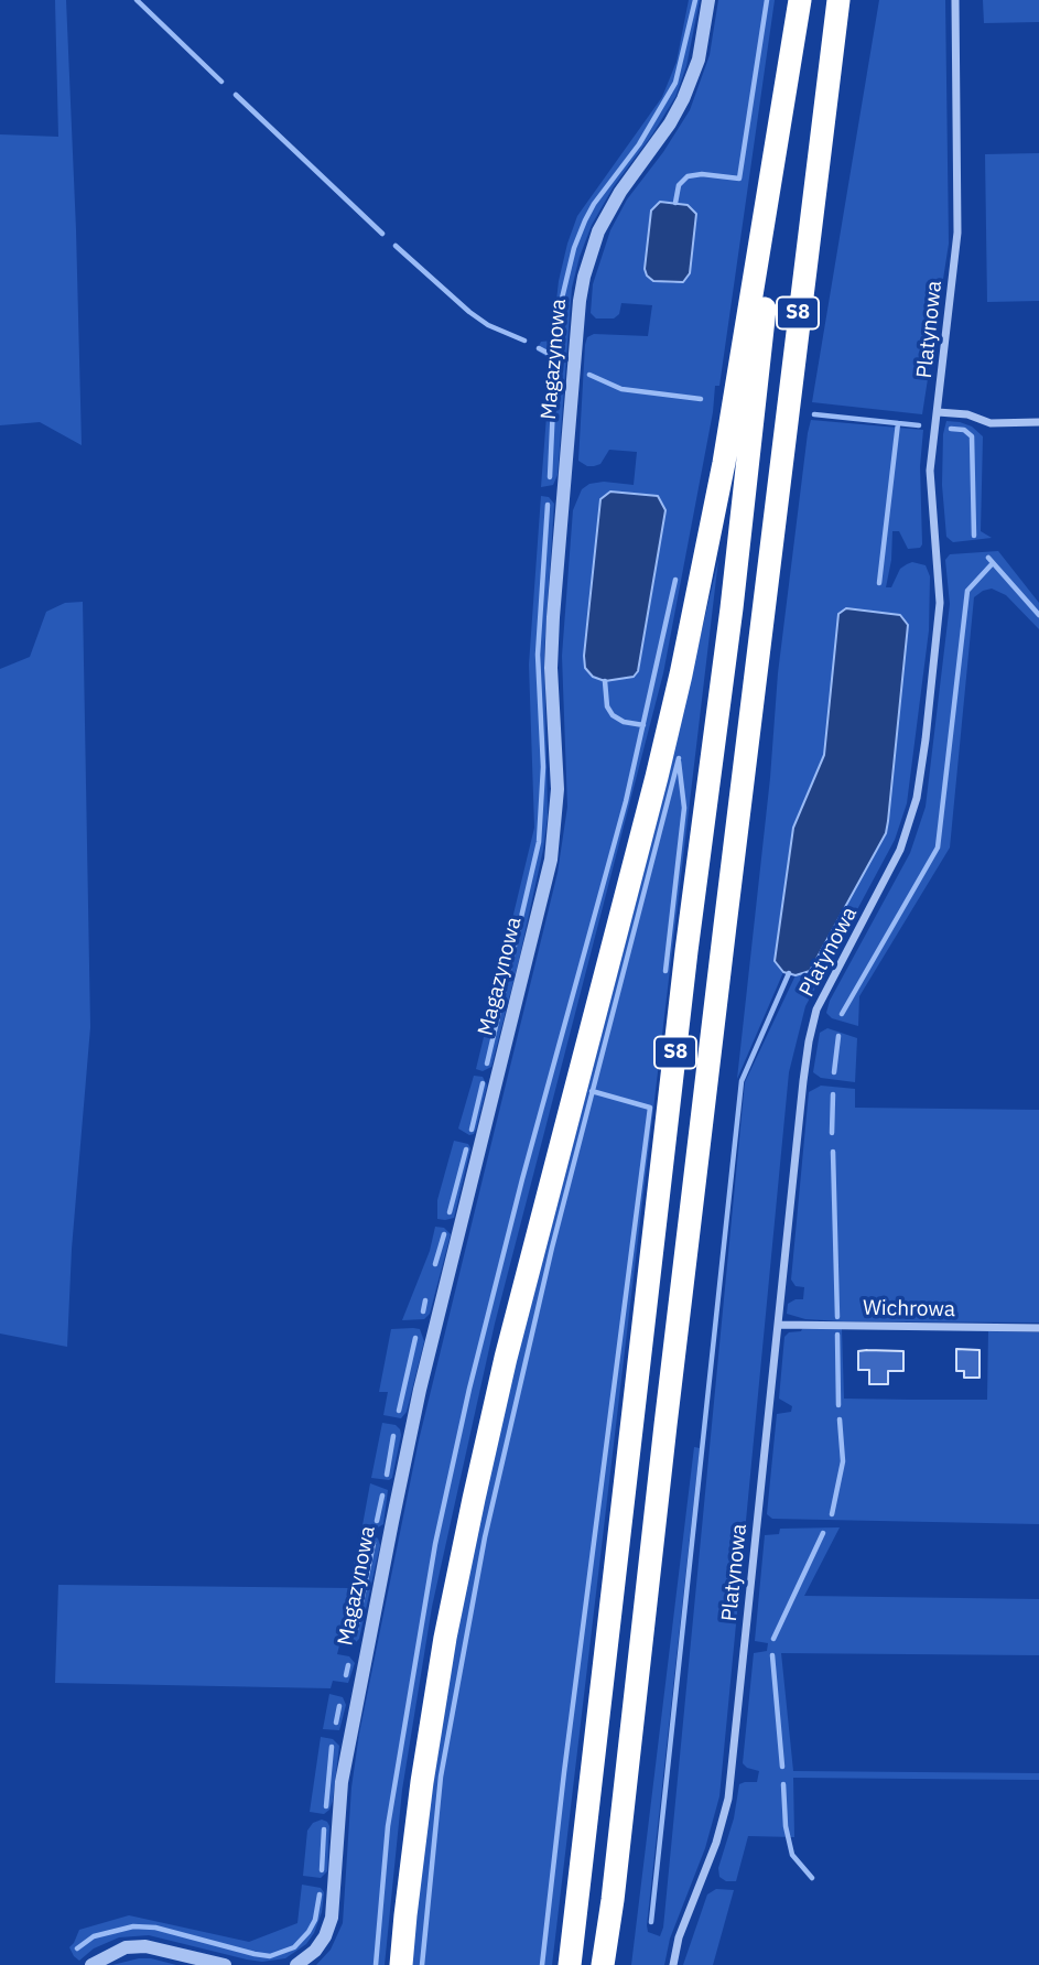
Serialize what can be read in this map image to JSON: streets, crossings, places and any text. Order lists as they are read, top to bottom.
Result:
{
  "streets": {
    "highway": ["S8"],
    "street": ["Platynowa", "Magazynowa", "Wichrowa"]
  },
  "crossings": [
    ["Platynowa", "Wichrowa"]
  ]
}
